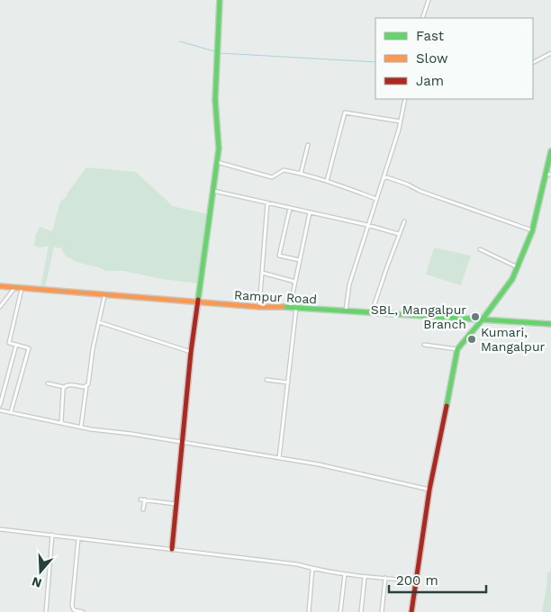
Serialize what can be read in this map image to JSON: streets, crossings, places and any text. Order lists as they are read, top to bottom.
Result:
{
  "streets": {
    "street": ["Rampur Road"]
  },
  "places": ["SBL, Mangalpur Branch", "Kumari, Mangalpur"],
  "legend": ["Fast", "Slow", "Jam"],
  "scale_bar": "200 m",
  "north": "bottom"
}
